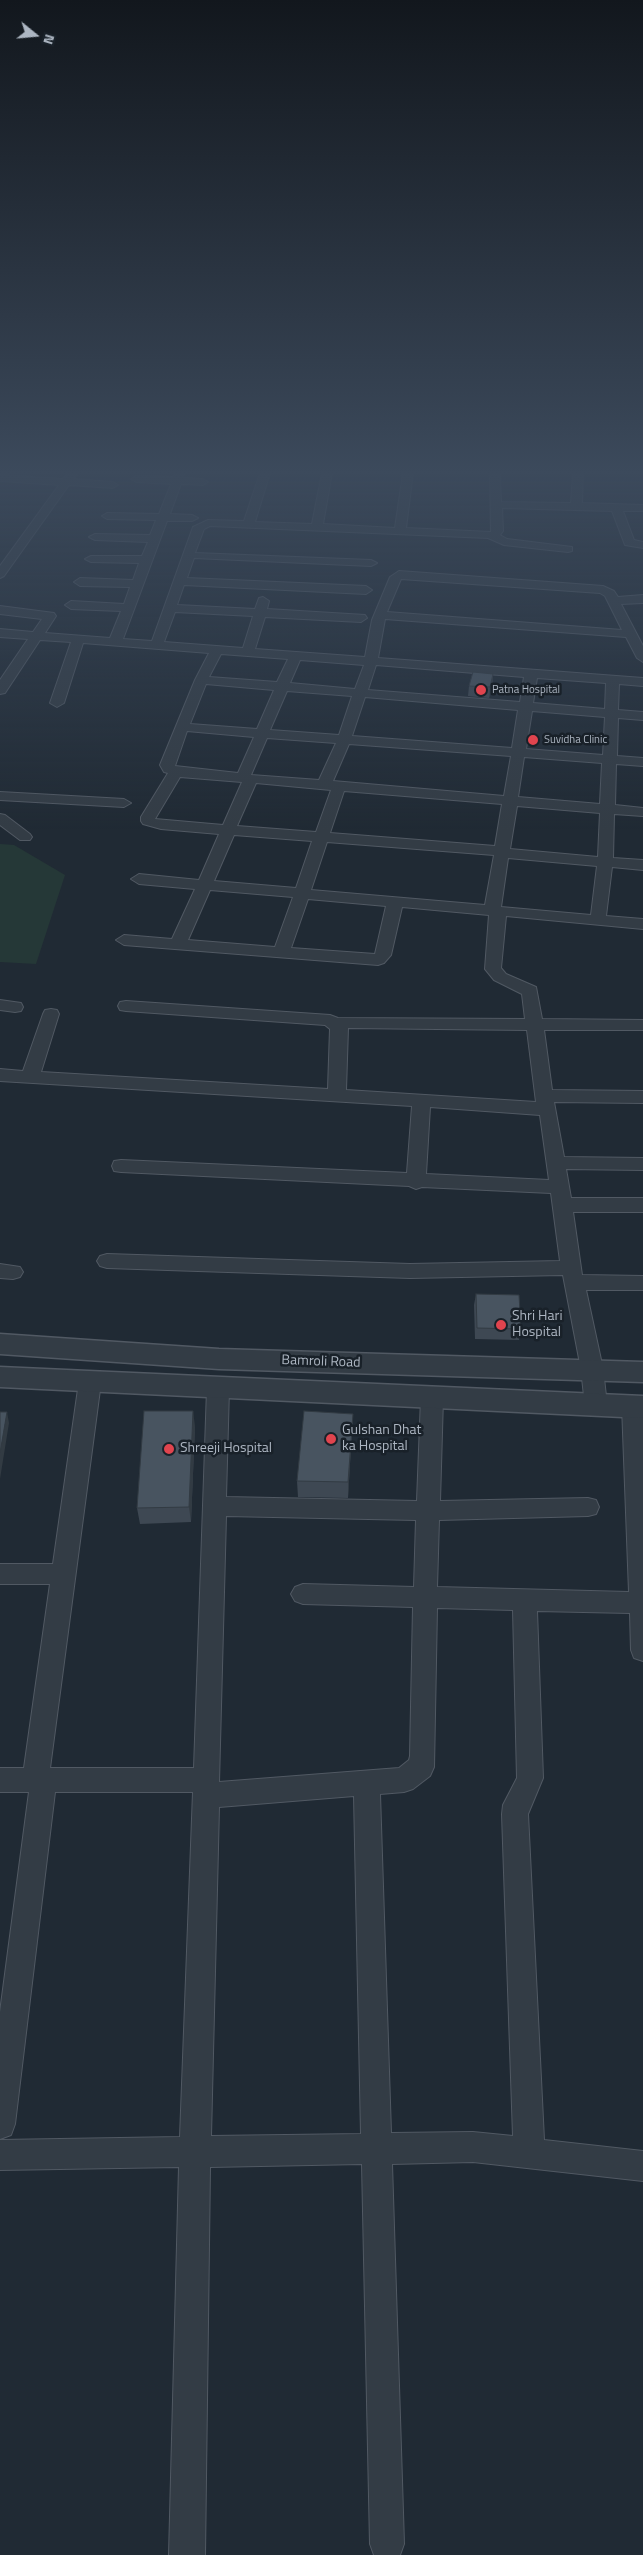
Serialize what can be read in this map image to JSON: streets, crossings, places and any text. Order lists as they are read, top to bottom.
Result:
{
  "streets": {
    "street": ["Bamroli Road"]
  },
  "places": [
    "Patna Hospital",
    "Suvidha Clinic",
    "Shri Hari Hospital",
    "Gulshan Dhat ka Hospital",
    "Shreeji Hospital"
  ],
  "north": "right"
}
